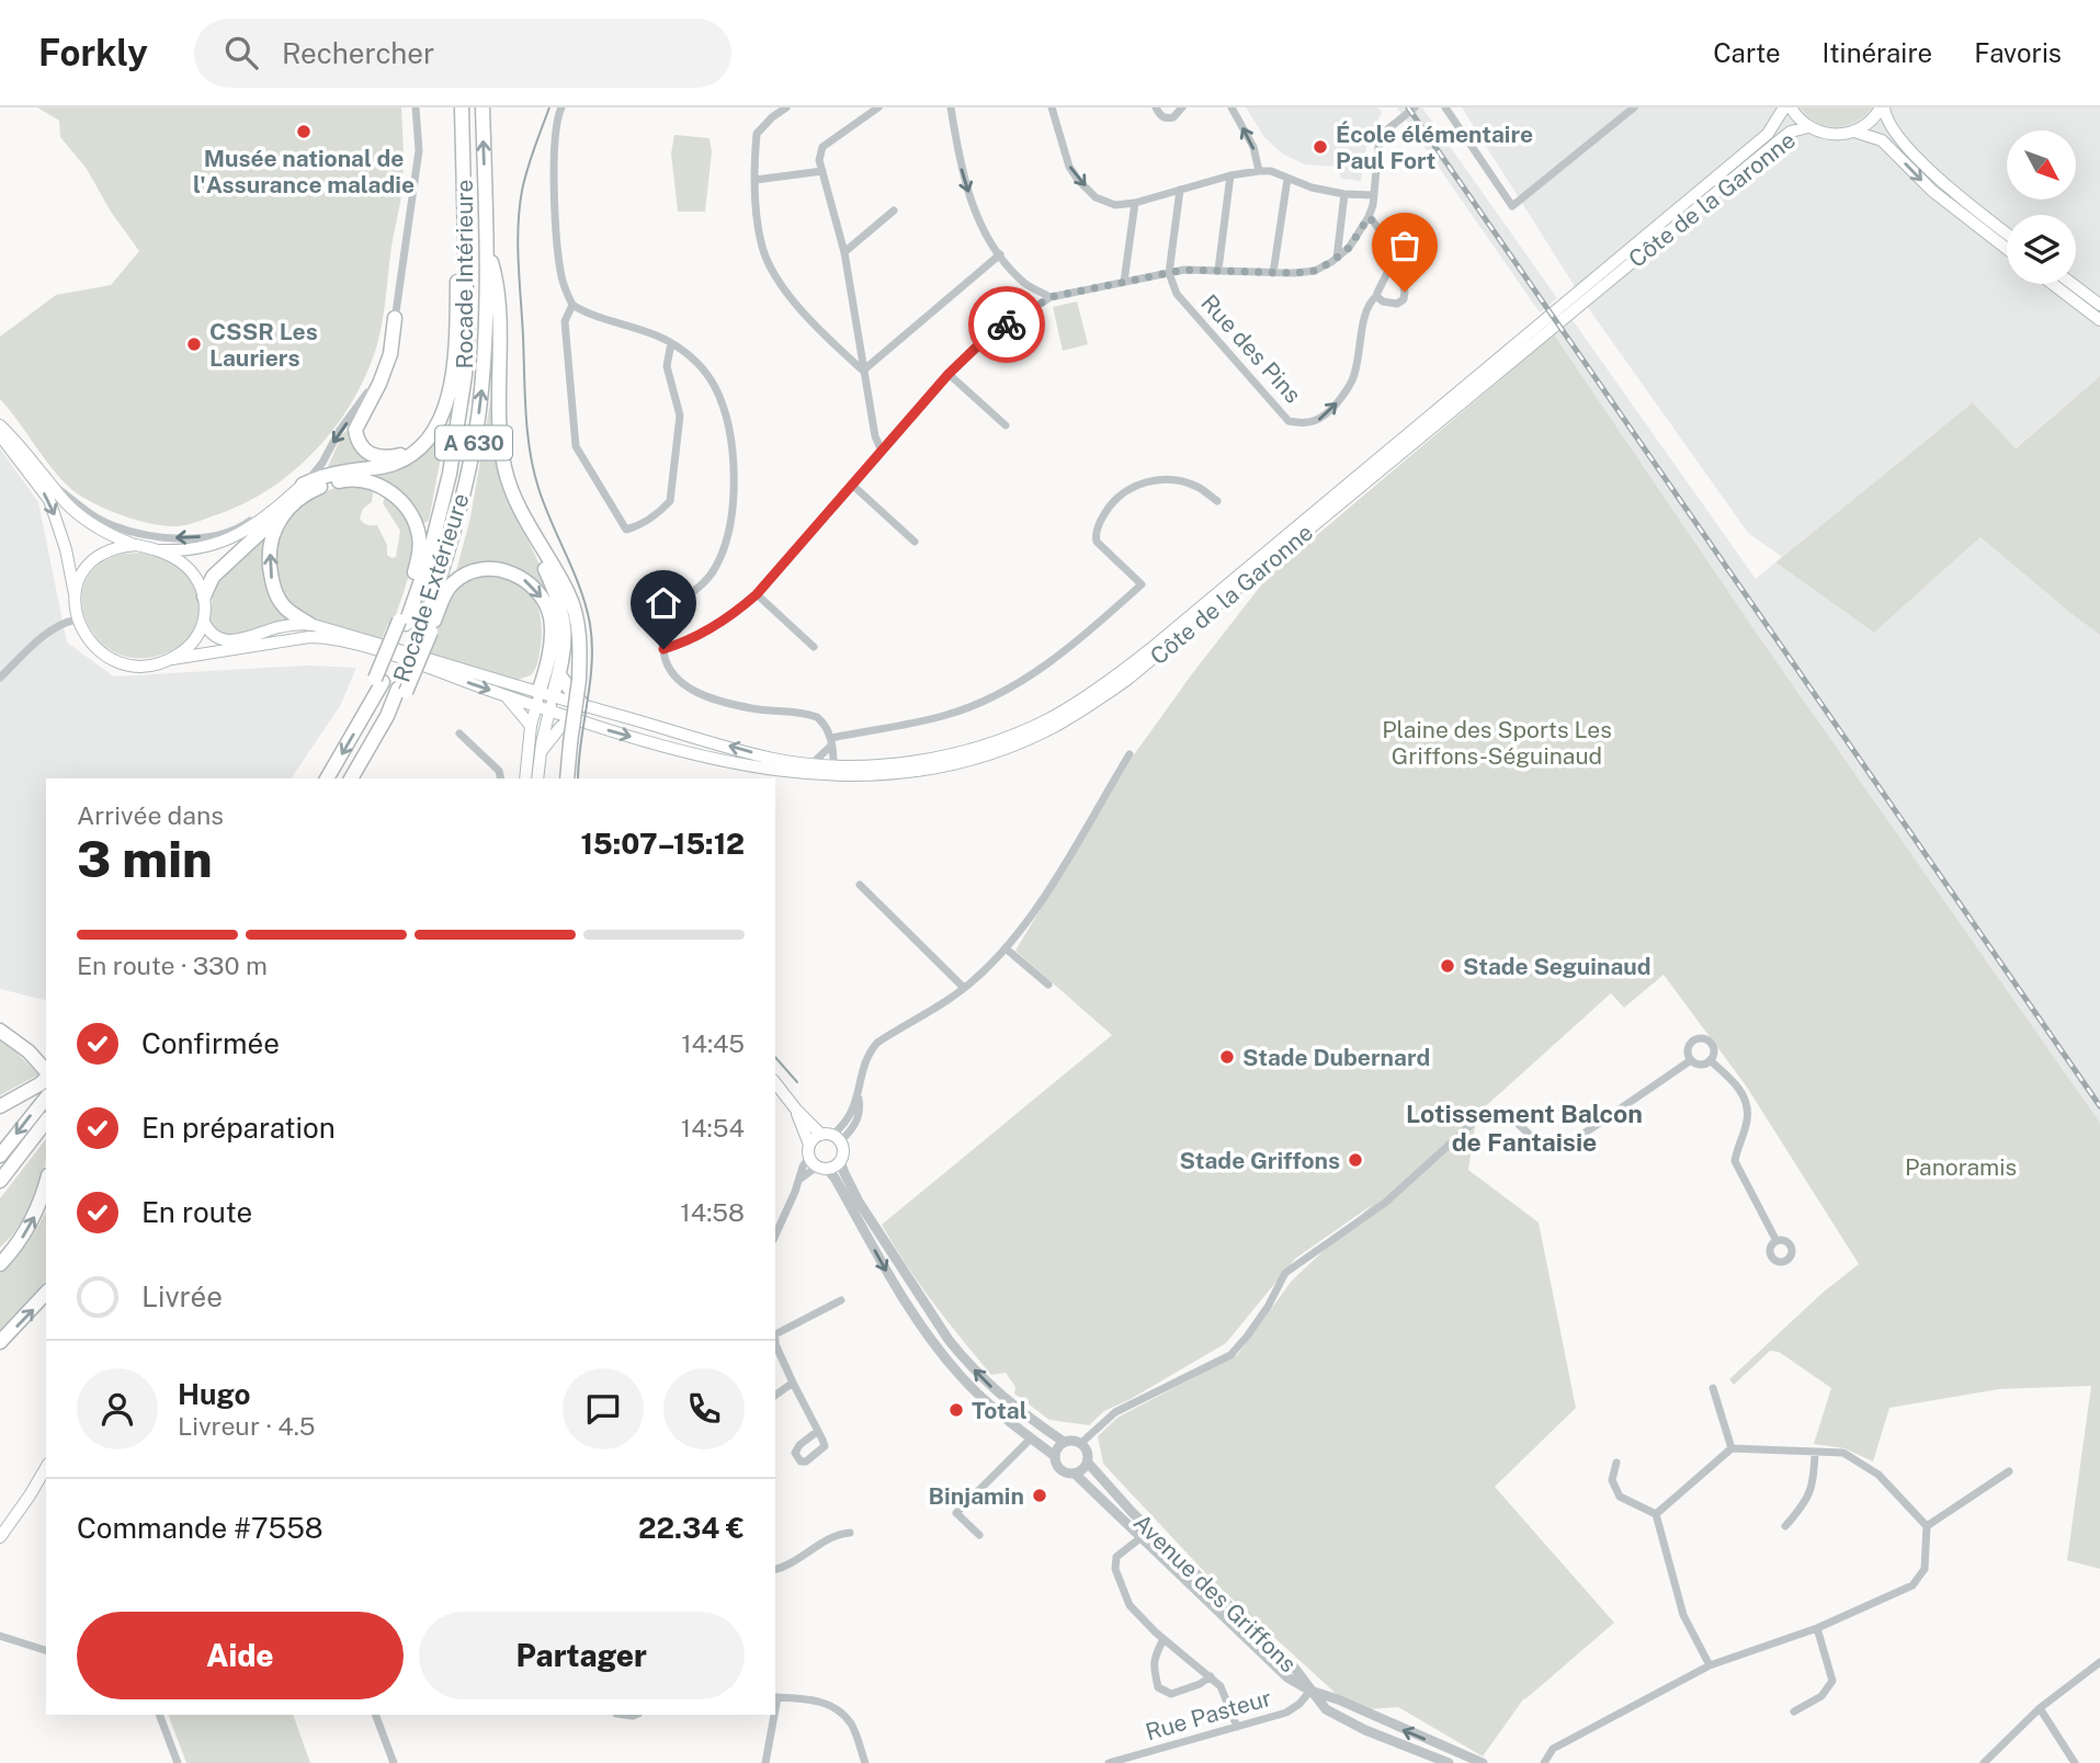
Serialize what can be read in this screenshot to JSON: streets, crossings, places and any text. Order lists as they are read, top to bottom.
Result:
{
  "streets": {
    "highway": ["Rocade Intérieure", "A 630", "Rocade Extérieure"],
    "main road": ["Côte de la Garonne"],
    "street": ["Rue des Pins", "Avenue des Griffons", "Rue Pasteur"]
  },
  "crossings": [
    ["Avenue des Griffons", "Rue Pasteur"]
  ],
  "districts": ["Lotissement Balcon de Fantaisie"],
  "parks": ["Plaine des Sports Les Griffons-Séguinaud", "Panoramis"],
  "places": [
    "Musée national de l'Assurance maladie",
    "École élémentaire Paul Fort",
    "CSSR Les Lauriers",
    "Stade Seguinaud",
    "Stade Dubernard",
    "Stade Griffons",
    "Total",
    "Binjamin"
  ],
  "north": "bottom right",
  "page": {
    "header": "Forkly",
    "search": "Rechercher",
    "nav": ["Carte", "Itinéraire", "Favoris"],
    "heading": ["3 min", "Arrivée dans", "15:07–15:12"],
    "panel": [
      "Hugo",
      "Livreur · 4.5",
      "Commande #7558",
      "22.34 €"
    ],
    "bar": "En route · 330 m",
    "list": [
      ["Confirmée", "14:45"],
      ["En préparation", "14:54"],
      ["En route", "14:58"],
      "Livrée"
    ],
    "buttons": ["Aide", "Partager"]
  }
}
